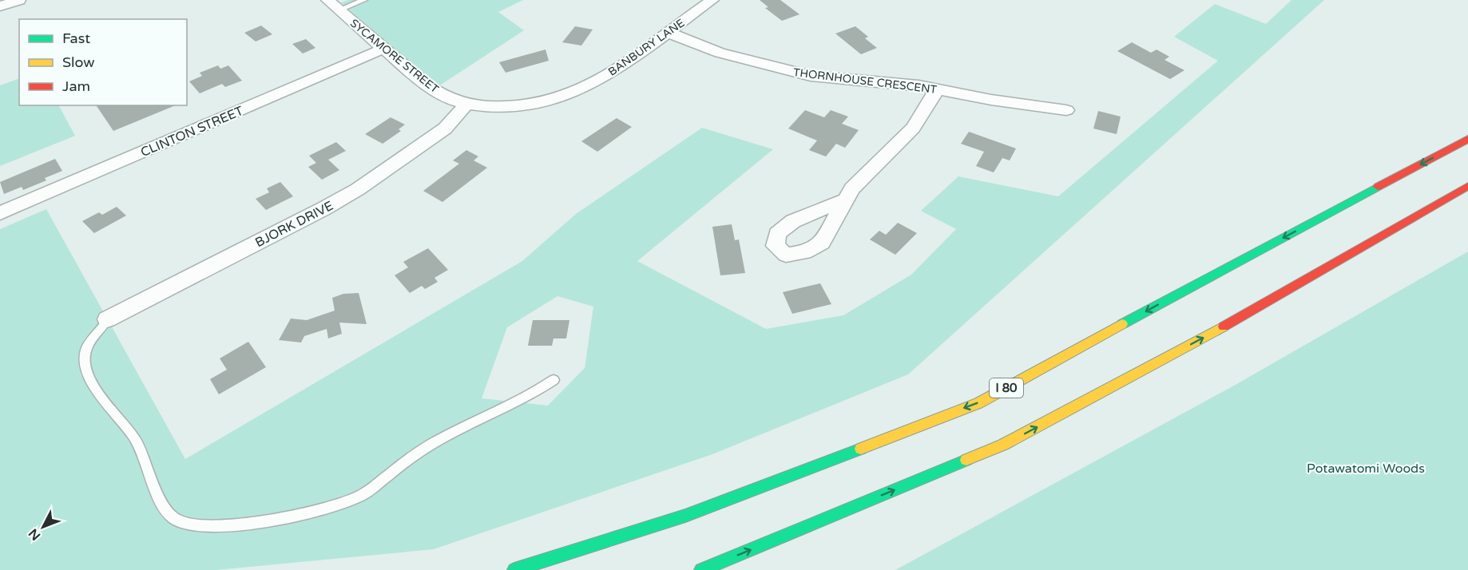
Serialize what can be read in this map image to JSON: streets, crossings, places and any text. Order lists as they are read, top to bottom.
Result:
{
  "streets": {
    "highway": ["I 80"],
    "street": [
      "BANBURY LANE",
      "SYCAMORE STREET",
      "THORNHOUSE CRESCENT",
      "CLINTON STREET",
      "BJORK DRIVE"
    ]
  },
  "crossings": [
    ["BANBURY LANE", "SYCAMORE STREET"],
    ["BANBURY LANE", "THORNHOUSE CRESCENT"],
    ["BANBURY LANE", "BJORK DRIVE"],
    ["SYCAMORE STREET", "CLINTON STREET"],
    ["SYCAMORE STREET", "BJORK DRIVE"]
  ],
  "parks": ["Potawatomi Woods"],
  "legend": ["Fast", "Slow", "Jam"],
  "north": "bottom left"
}
